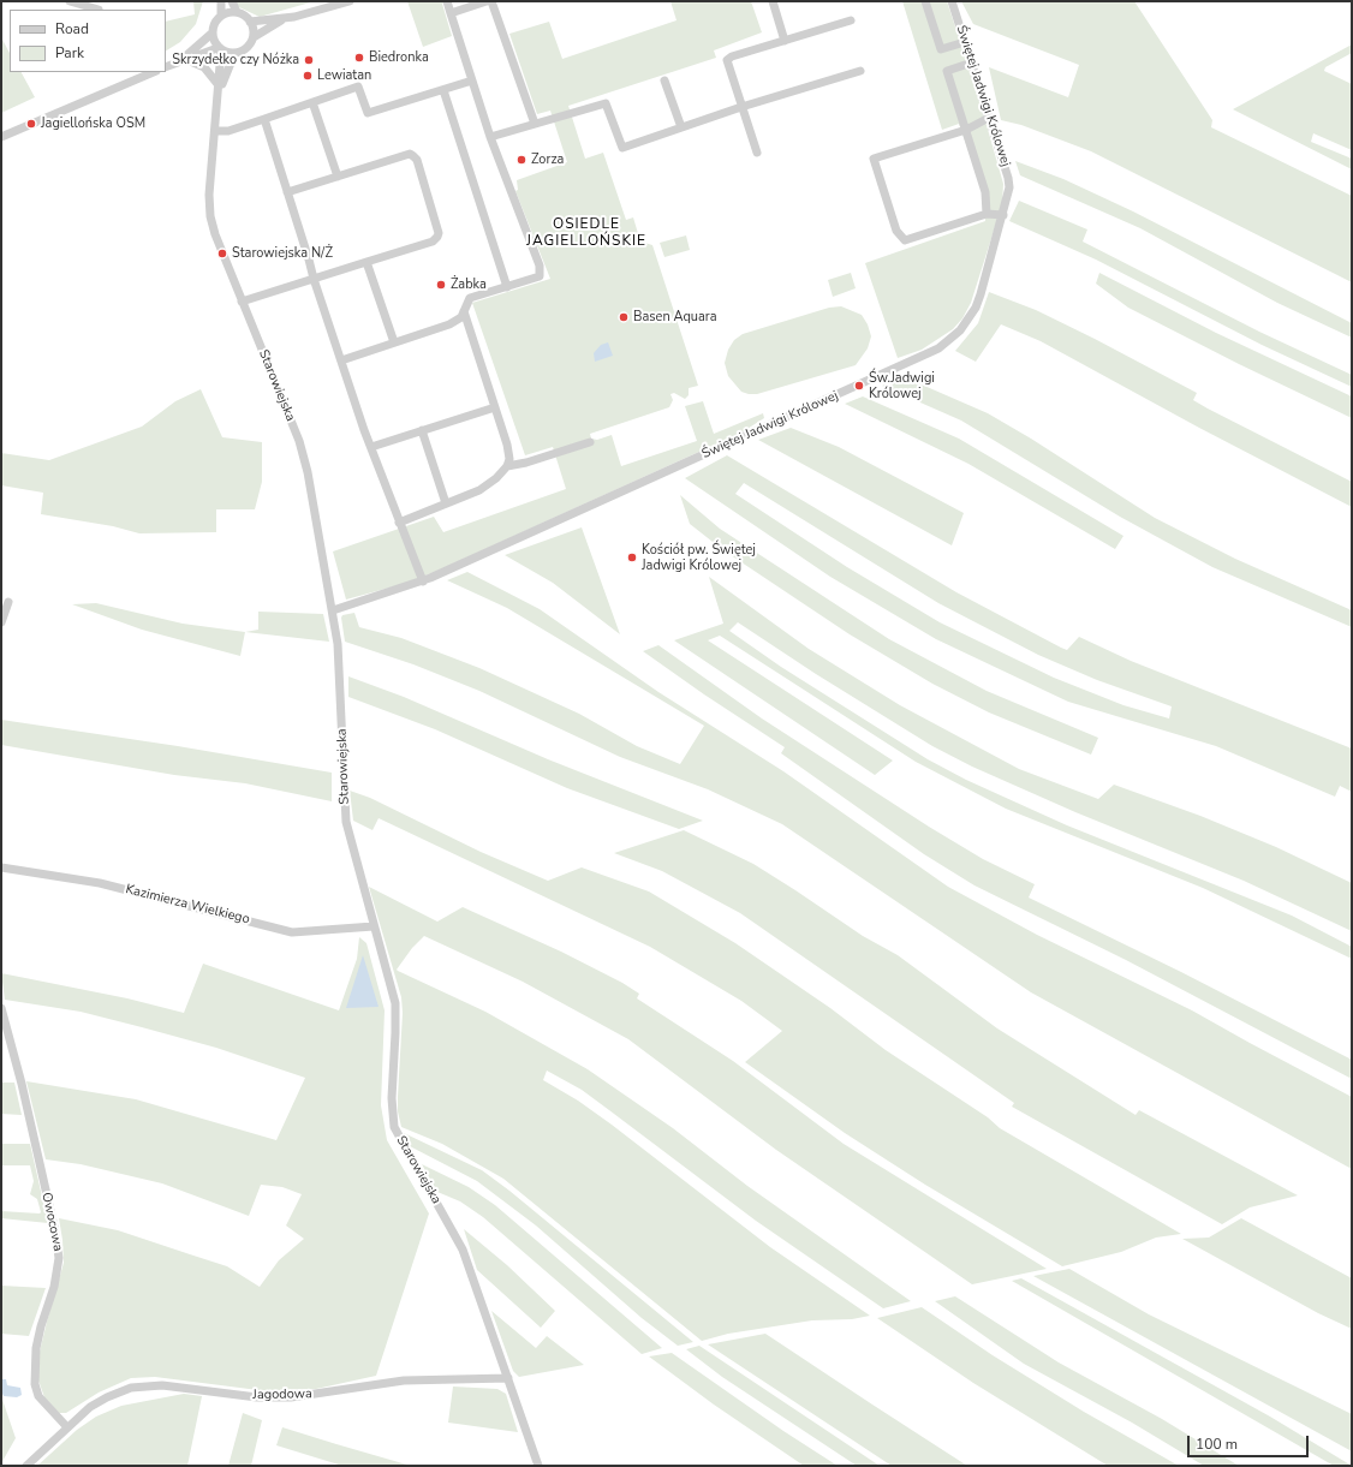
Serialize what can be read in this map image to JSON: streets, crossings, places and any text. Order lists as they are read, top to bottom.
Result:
{
  "streets": {
    "street": [
      "Świętej Jadwigi Królowej",
      "Starowiejska",
      "Kazimierza Wielkiego",
      "Owocowa",
      "Jagodowa"
    ]
  },
  "crossings": [
    ["Świętej Jadwigi Królowej", "Starowiejska"],
    ["Starowiejska", "Kazimierza Wielkiego"],
    ["Starowiejska", "Jagodowa"],
    ["Owocowa", "Jagodowa"]
  ],
  "districts": ["OSIEDLE JAGIELLOŃSKIE"],
  "places": [
    "Biedronka",
    "Skrzydełko czy Nóżka",
    "Lewiatan",
    "Jagiellońska OSM",
    "Zorza",
    "Starowiejska N/Ż",
    "Żabka",
    "Basen Aquara",
    "Św.Jadwigi Królowej",
    "Kościół pw. Świętej Jadwigi Królowej"
  ],
  "legend": ["Road", "Park"],
  "scale_bar": "100 m"
}
